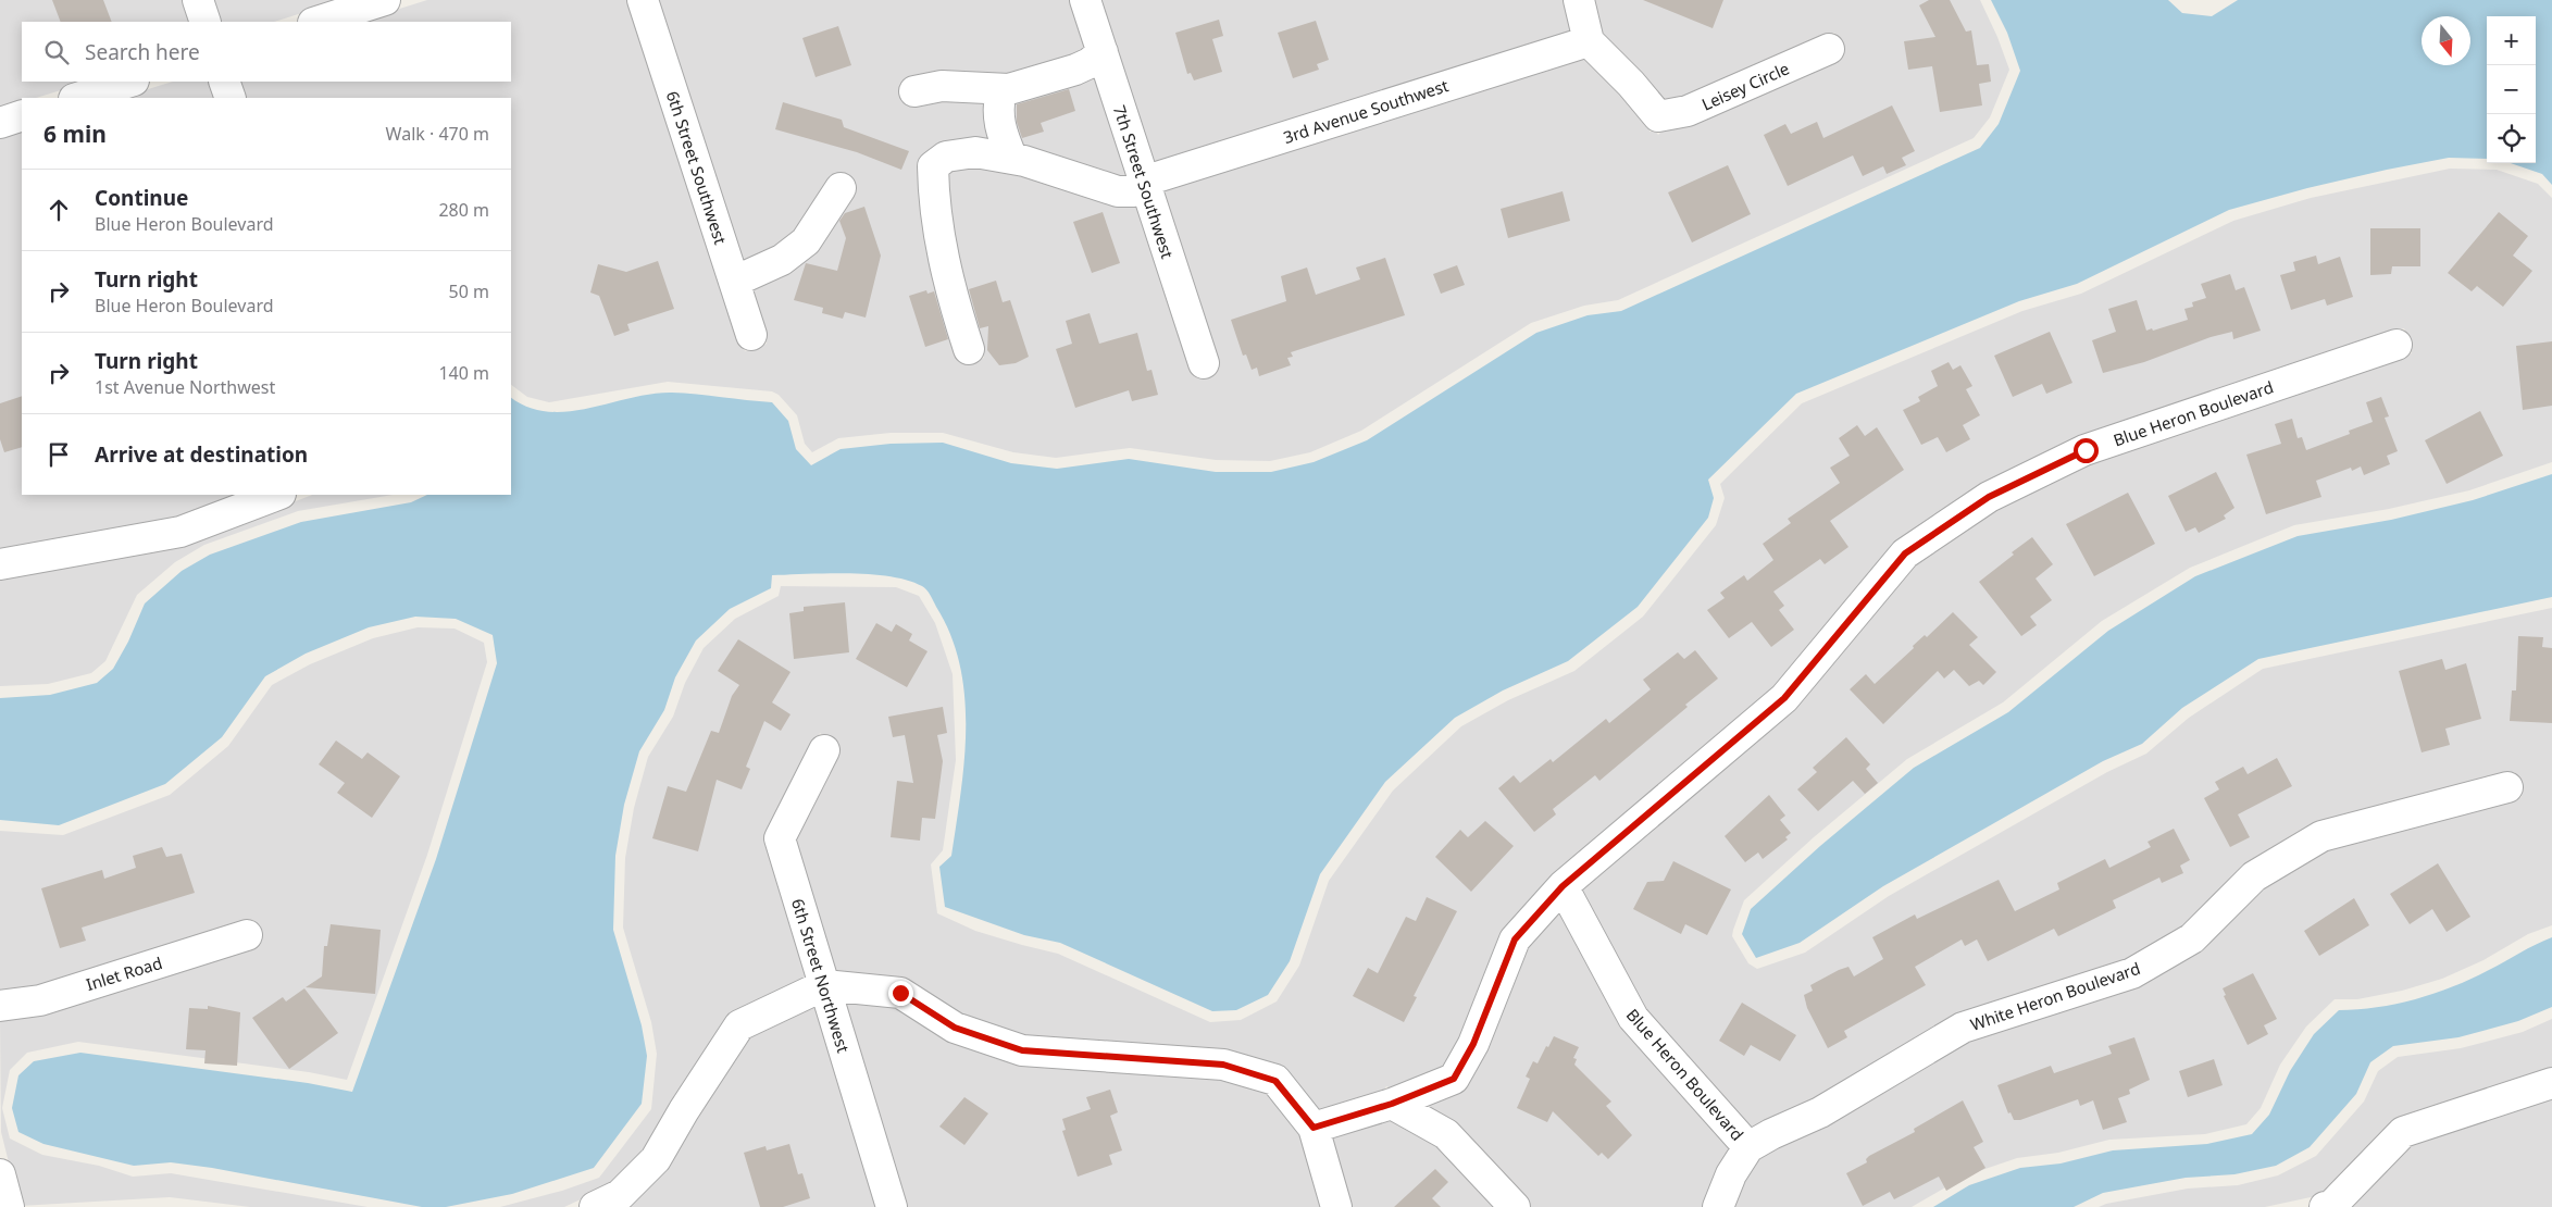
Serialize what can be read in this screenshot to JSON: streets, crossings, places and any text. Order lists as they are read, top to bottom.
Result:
{
  "streets": {
    "street": [
      "Leisey Circle",
      "3rd Avenue Southwest",
      "6th Street Southwest",
      "7th Street Southwest",
      "Blue Heron Boulevard",
      "Inlet Road",
      "6th Street Northwest",
      "White Heron Boulevard"
    ]
  },
  "crossings": [
    ["Leisey Circle", "3rd Avenue Southwest"],
    ["3rd Avenue Southwest", "7th Street Southwest"],
    ["Blue Heron Boulevard", "White Heron Boulevard"]
  ],
  "north": "bottom",
  "page": {
    "map_buttons": ["+", "−"],
    "search": "Search here",
    "heading": ["6 min", "Walk · 470 m"],
    "list": [
      ["Continue", "Blue Heron Boulevard", "280 m"],
      ["Turn right", "Blue Heron Boulevard", "50 m"],
      ["Turn right", "1st Avenue Northwest", "140 m"],
      "Arrive at destination"
    ]
  }
}
